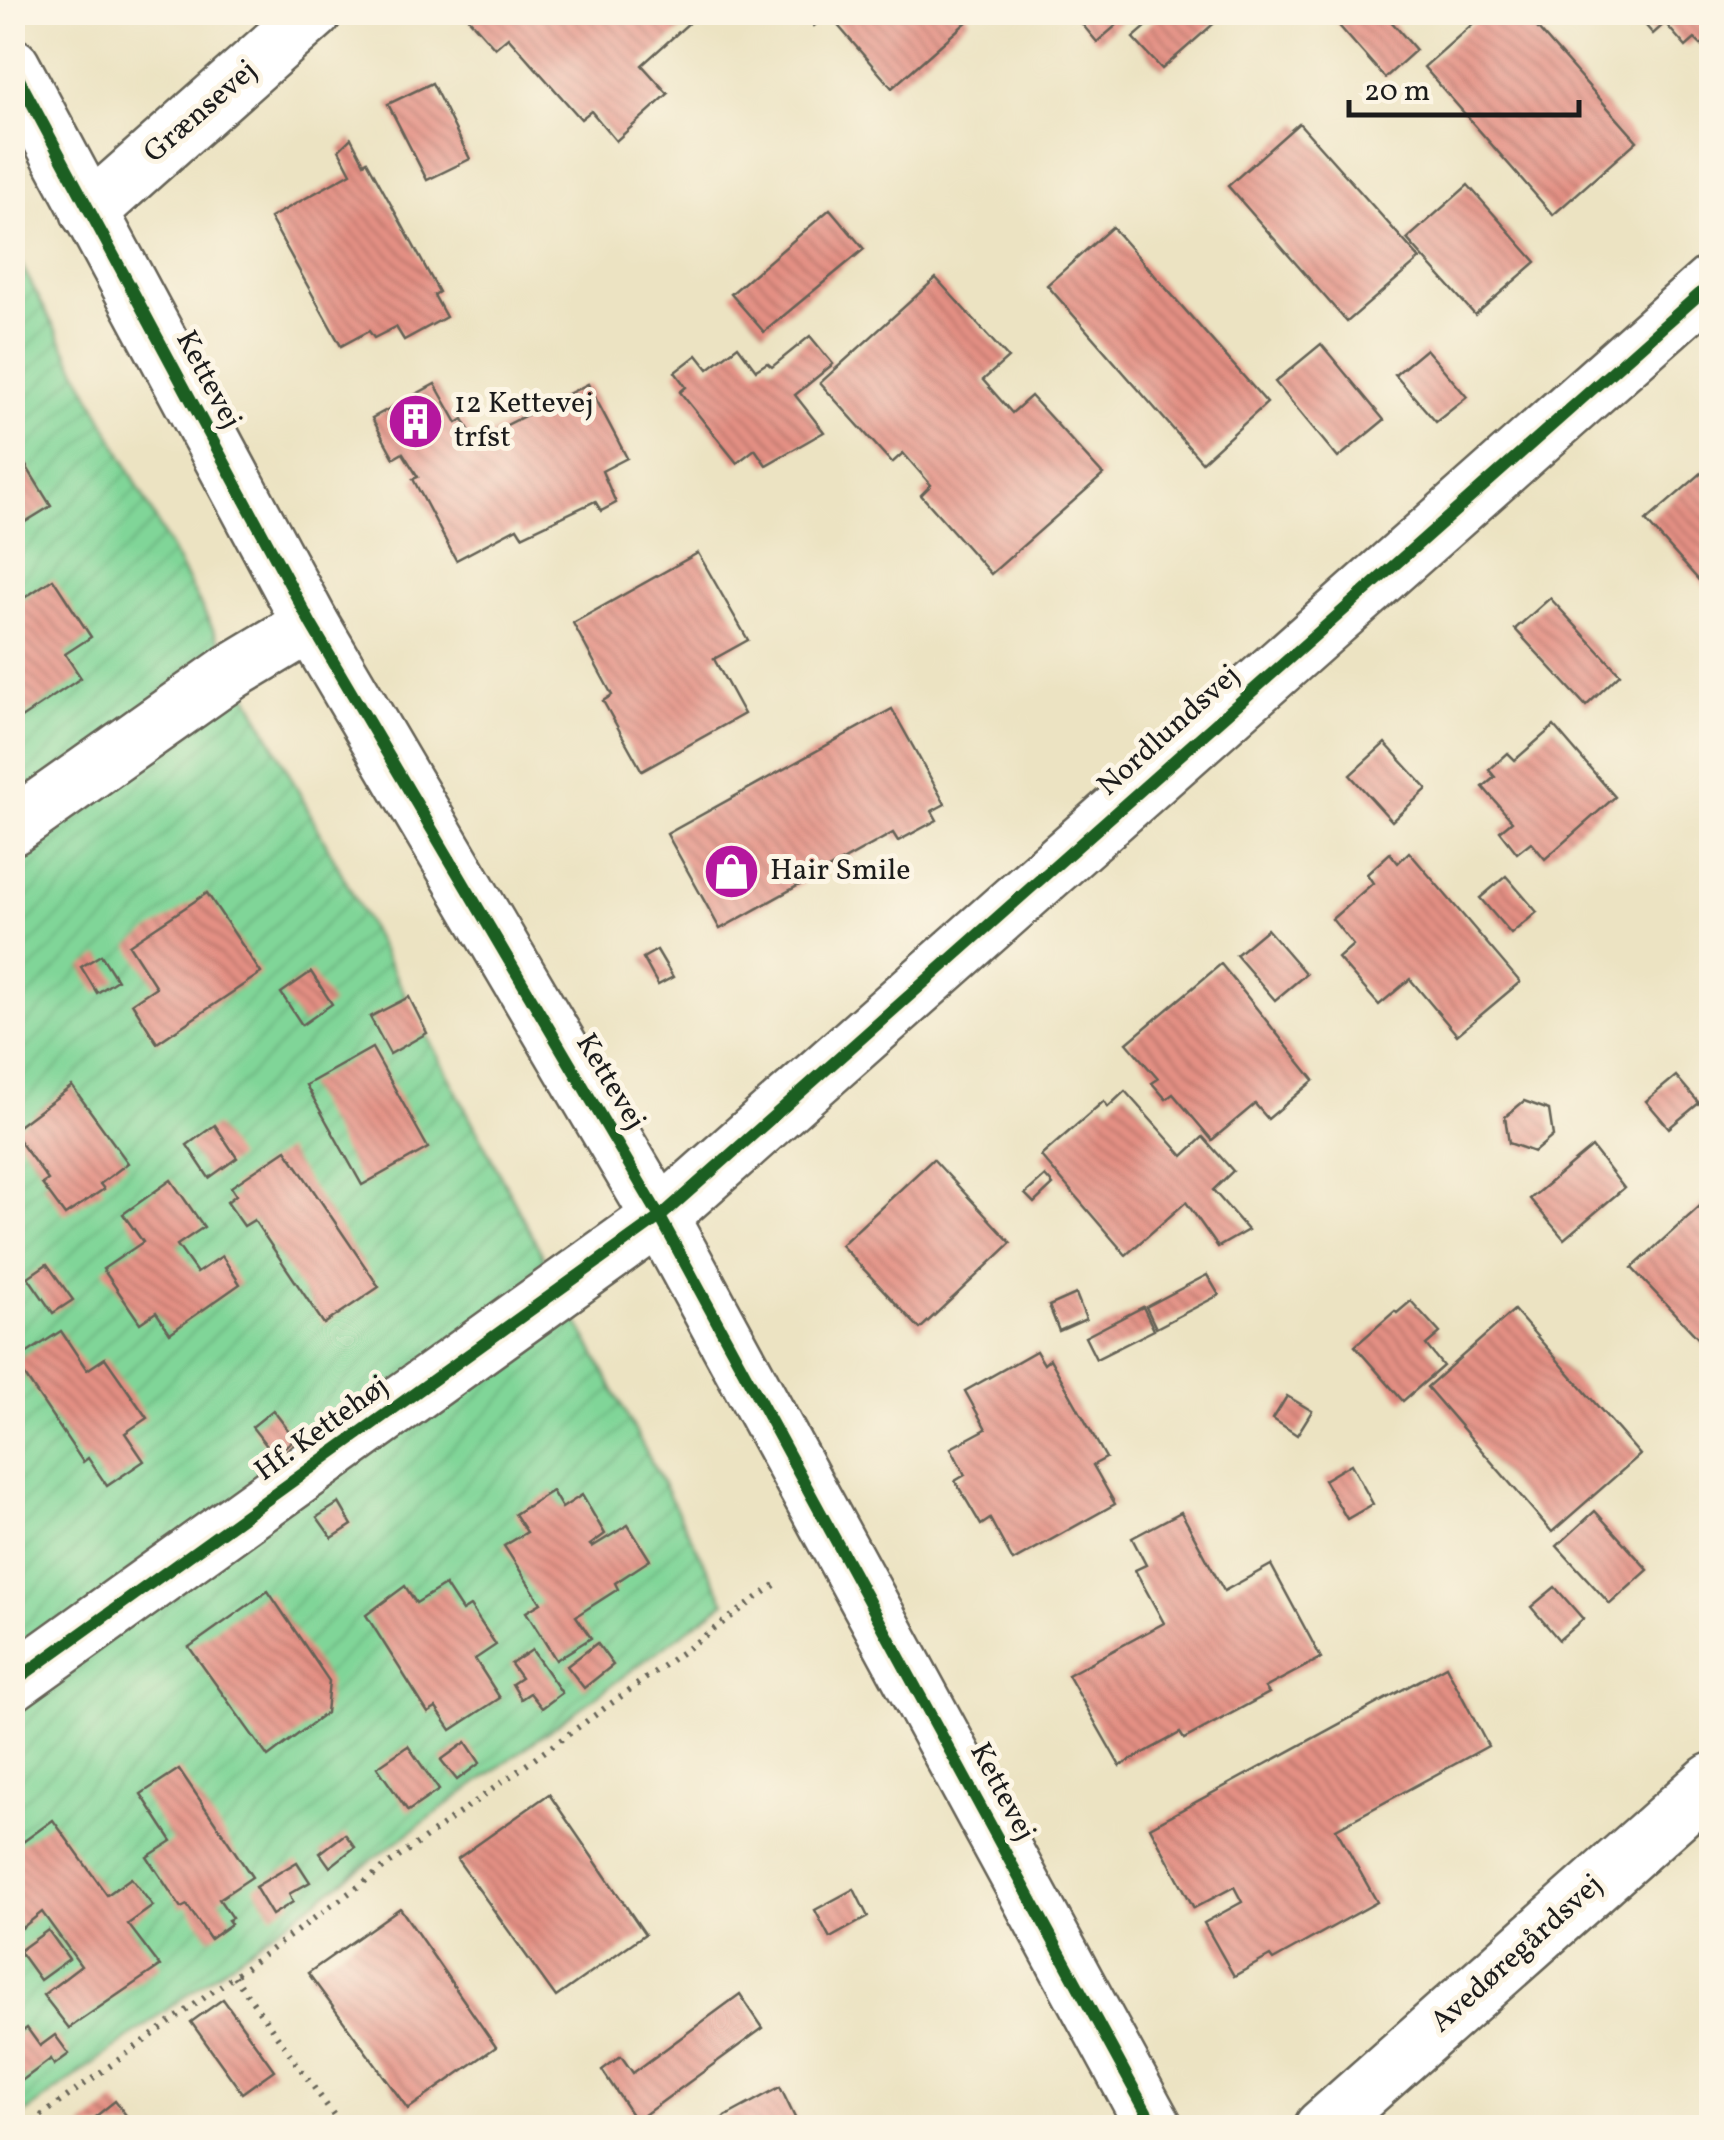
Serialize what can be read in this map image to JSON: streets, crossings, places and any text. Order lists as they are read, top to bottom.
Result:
{
  "streets": {
    "street": [
      "Grænsevej",
      "Kettevej",
      "Nordlundsvej",
      "Hf. Kettehøj",
      "Avedøregårdsvej"
    ]
  },
  "crossings": [
    ["Grænsevej", "Kettevej"],
    ["Kettevej", "Nordlundsvej"],
    ["Kettevej", "Hf. Kettehøj"],
    ["Nordlundsvej", "Hf. Kettehøj"]
  ],
  "places": {
    "building": ["12 Kettevej trfst"],
    "shop": ["Hair Smile"]
  },
  "scale_bar": "20 m"
}
